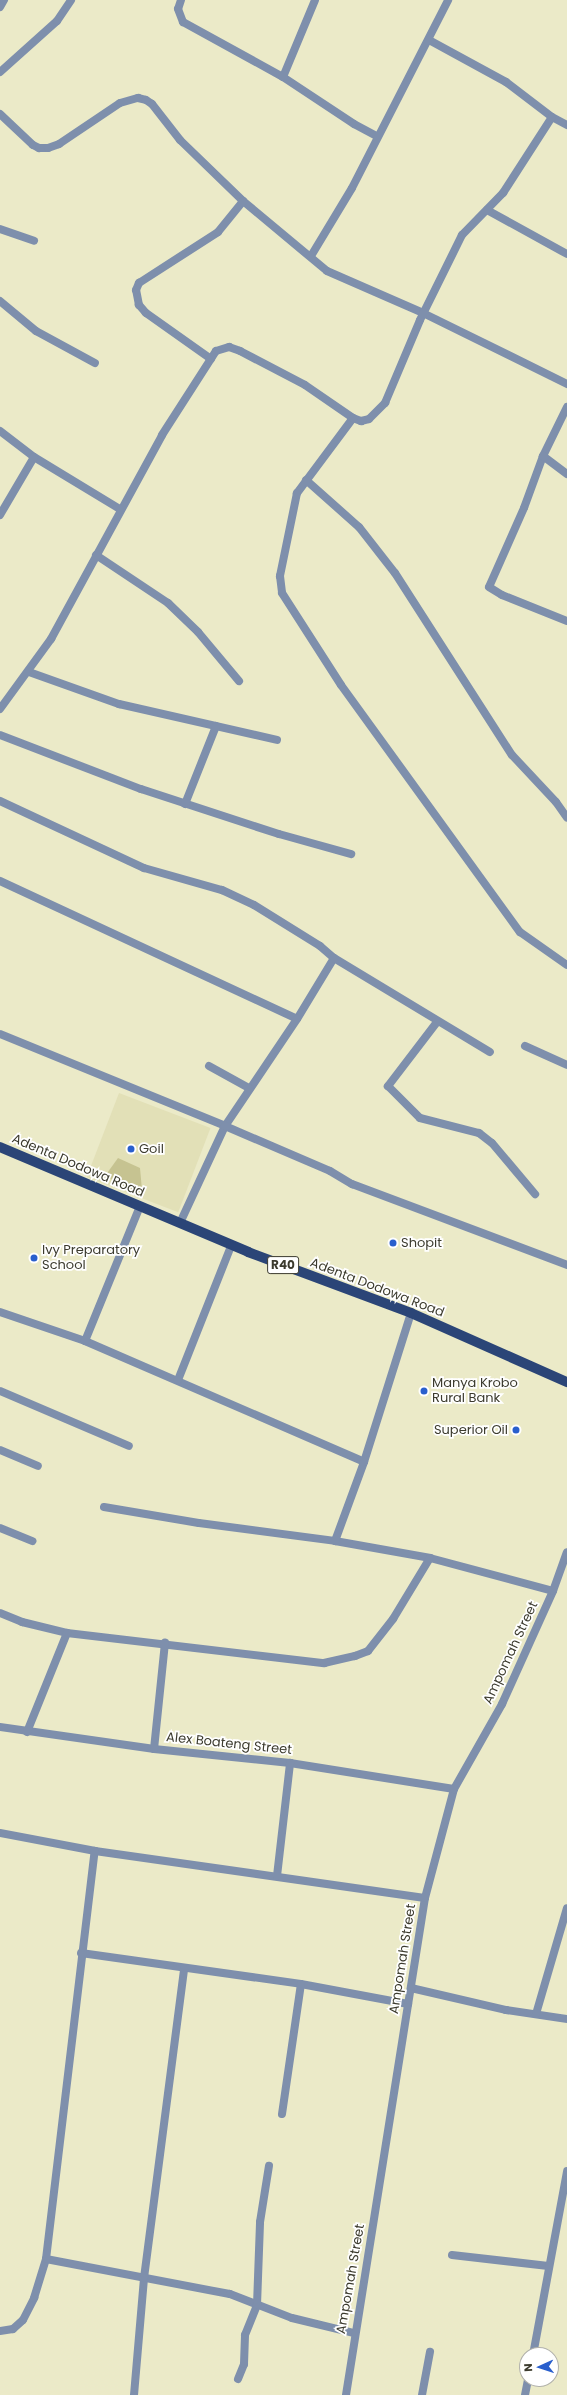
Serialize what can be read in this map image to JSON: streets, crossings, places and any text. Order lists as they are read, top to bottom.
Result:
{
  "streets": {
    "main road": ["Adenta Dodowa Road", "R40"],
    "street": ["Ampomah Street", "Alex Boateng Street"]
  },
  "crossings": [
    ["Ampomah Street", "Alex Boateng Street"]
  ],
  "places": [
    "Goil",
    "Shopit",
    "Ivy Preparatory School",
    "Manya Krobo Rural Bank",
    "Superior Oil"
  ],
  "north": "left"
}
